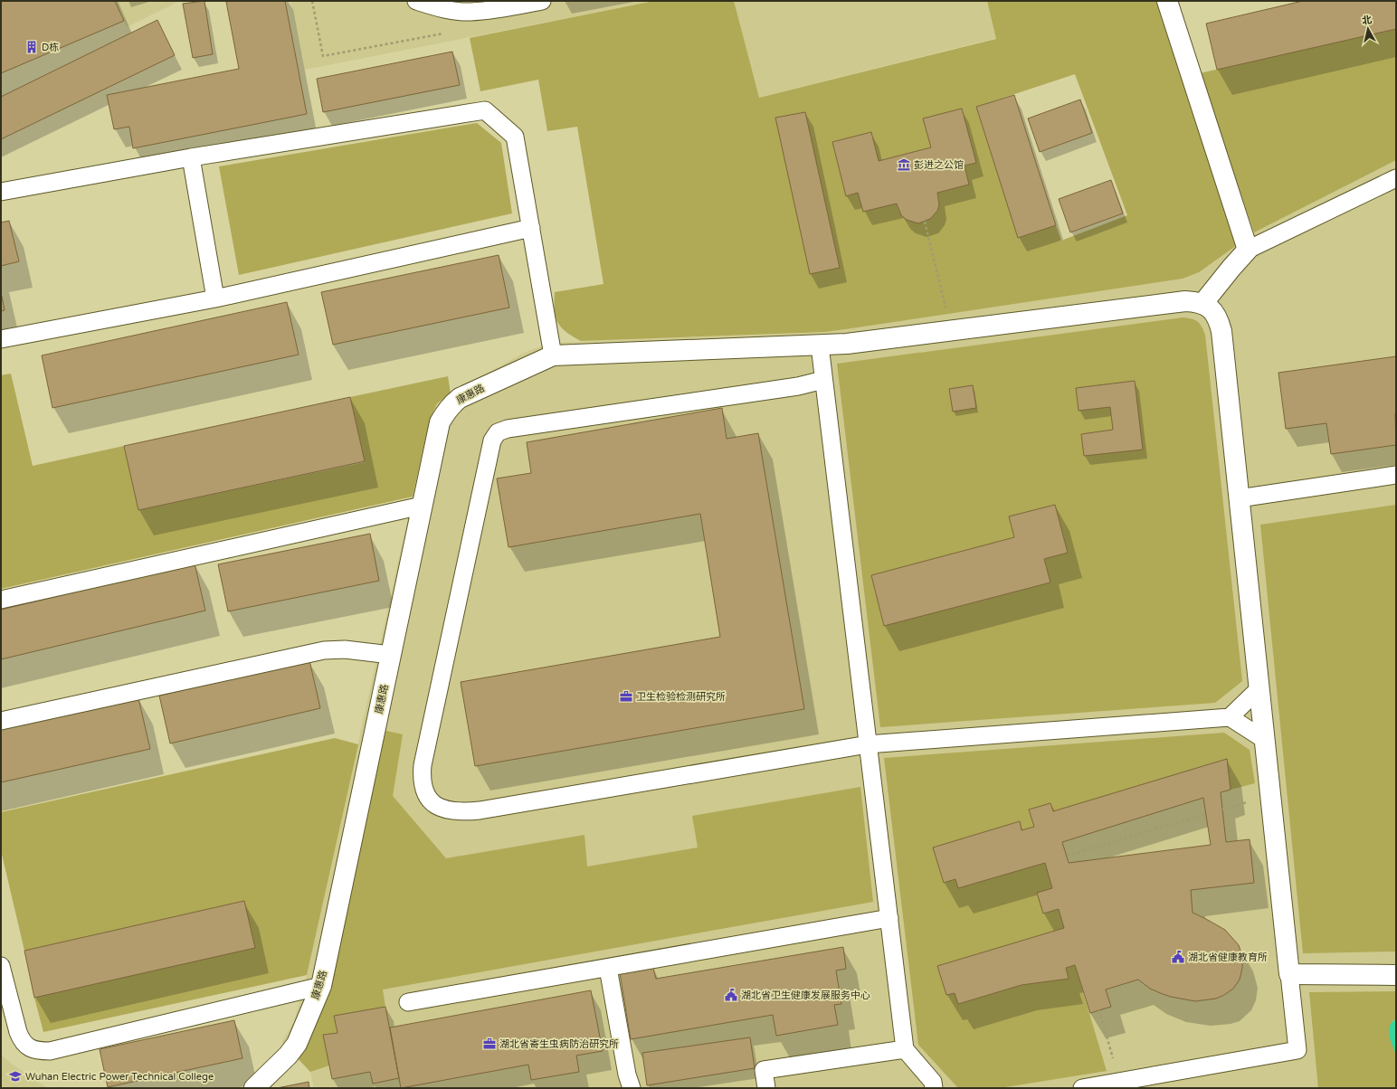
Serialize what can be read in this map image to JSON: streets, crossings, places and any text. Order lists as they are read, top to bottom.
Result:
{
  "streets": {
    "street": ["康惠路"]
  },
  "places": {
    "building": ["D栋"],
    "museum": ["彭进之公馆"],
    "office": ["卫生检验检测研究所", "湖北省寄生虫病防治研究所"],
    "public building": ["湖北省健康教育所", "湖北省卫生健康发展服务中心"],
    "school or university": ["Wuhan Electric Power Technical College"]
  },
  "north": "top"
}
